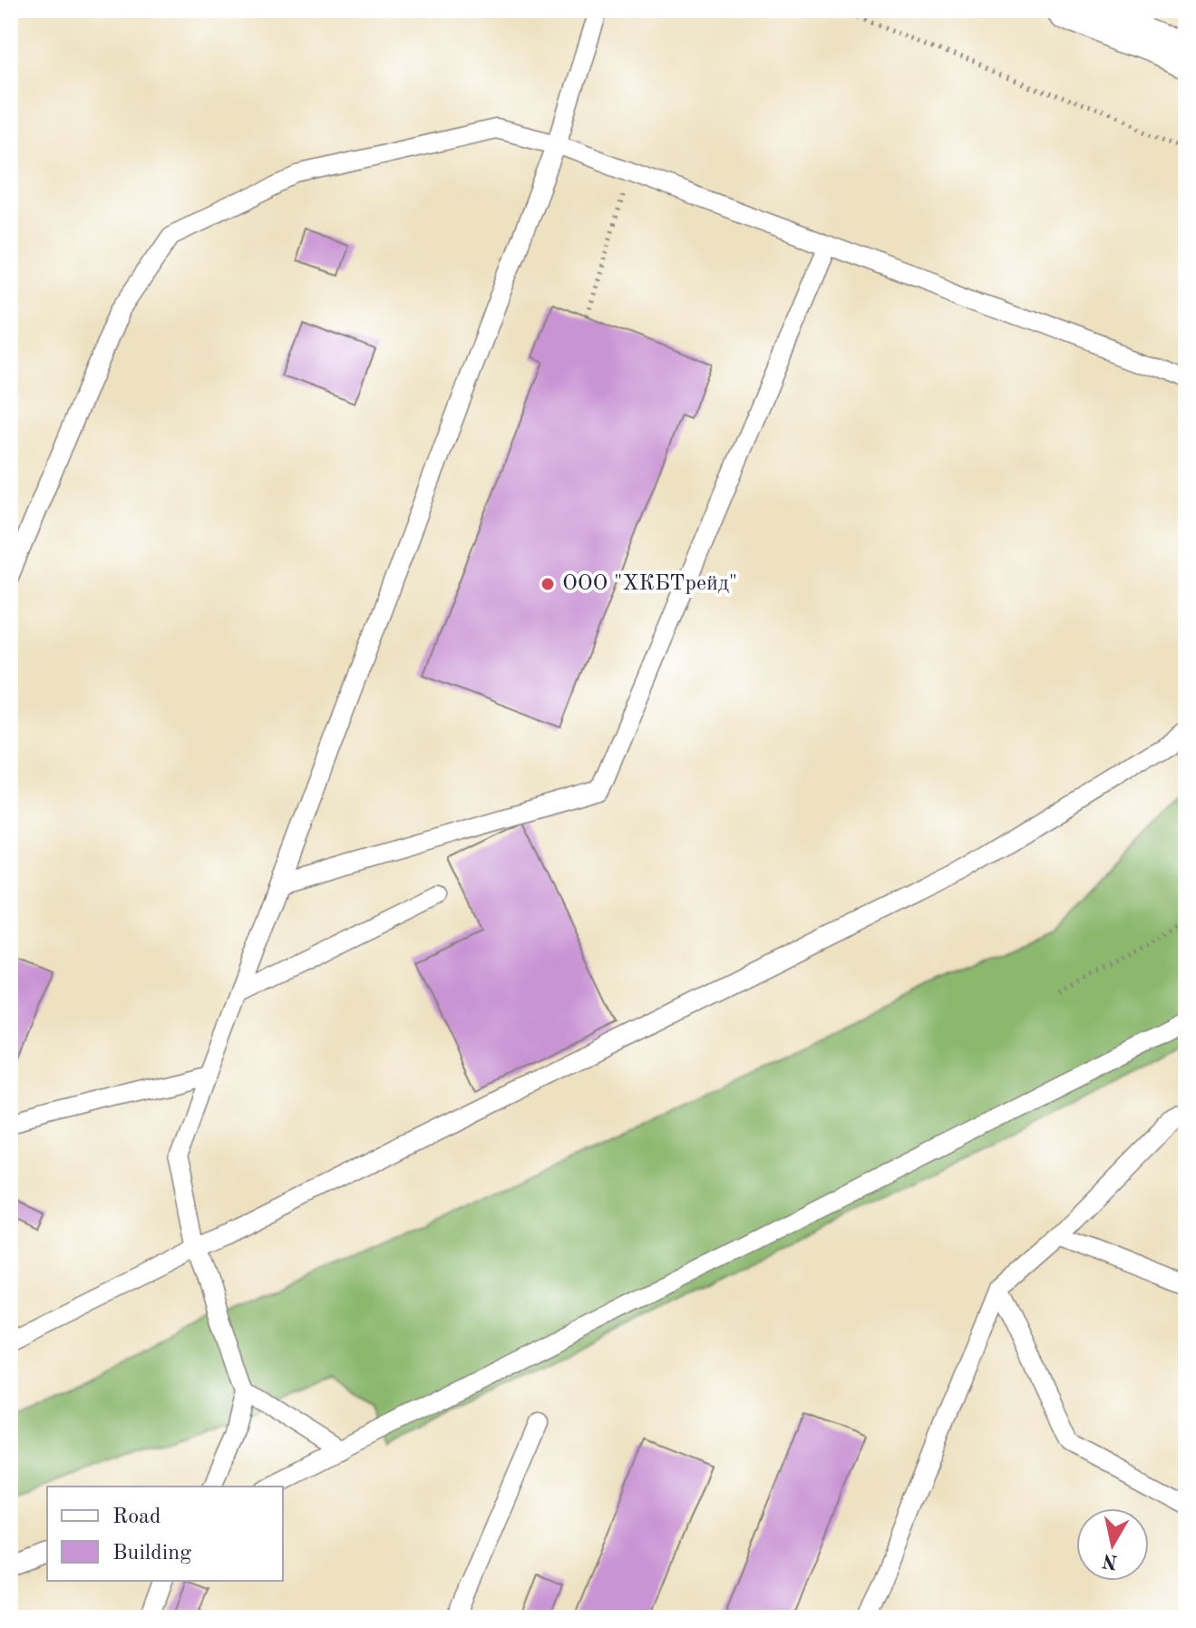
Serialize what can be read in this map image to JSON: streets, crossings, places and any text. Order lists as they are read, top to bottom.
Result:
{
  "places": ["ООО \"ХКБТрейд\""],
  "legend": ["Road", "Building"],
  "north": "bottom"
}
